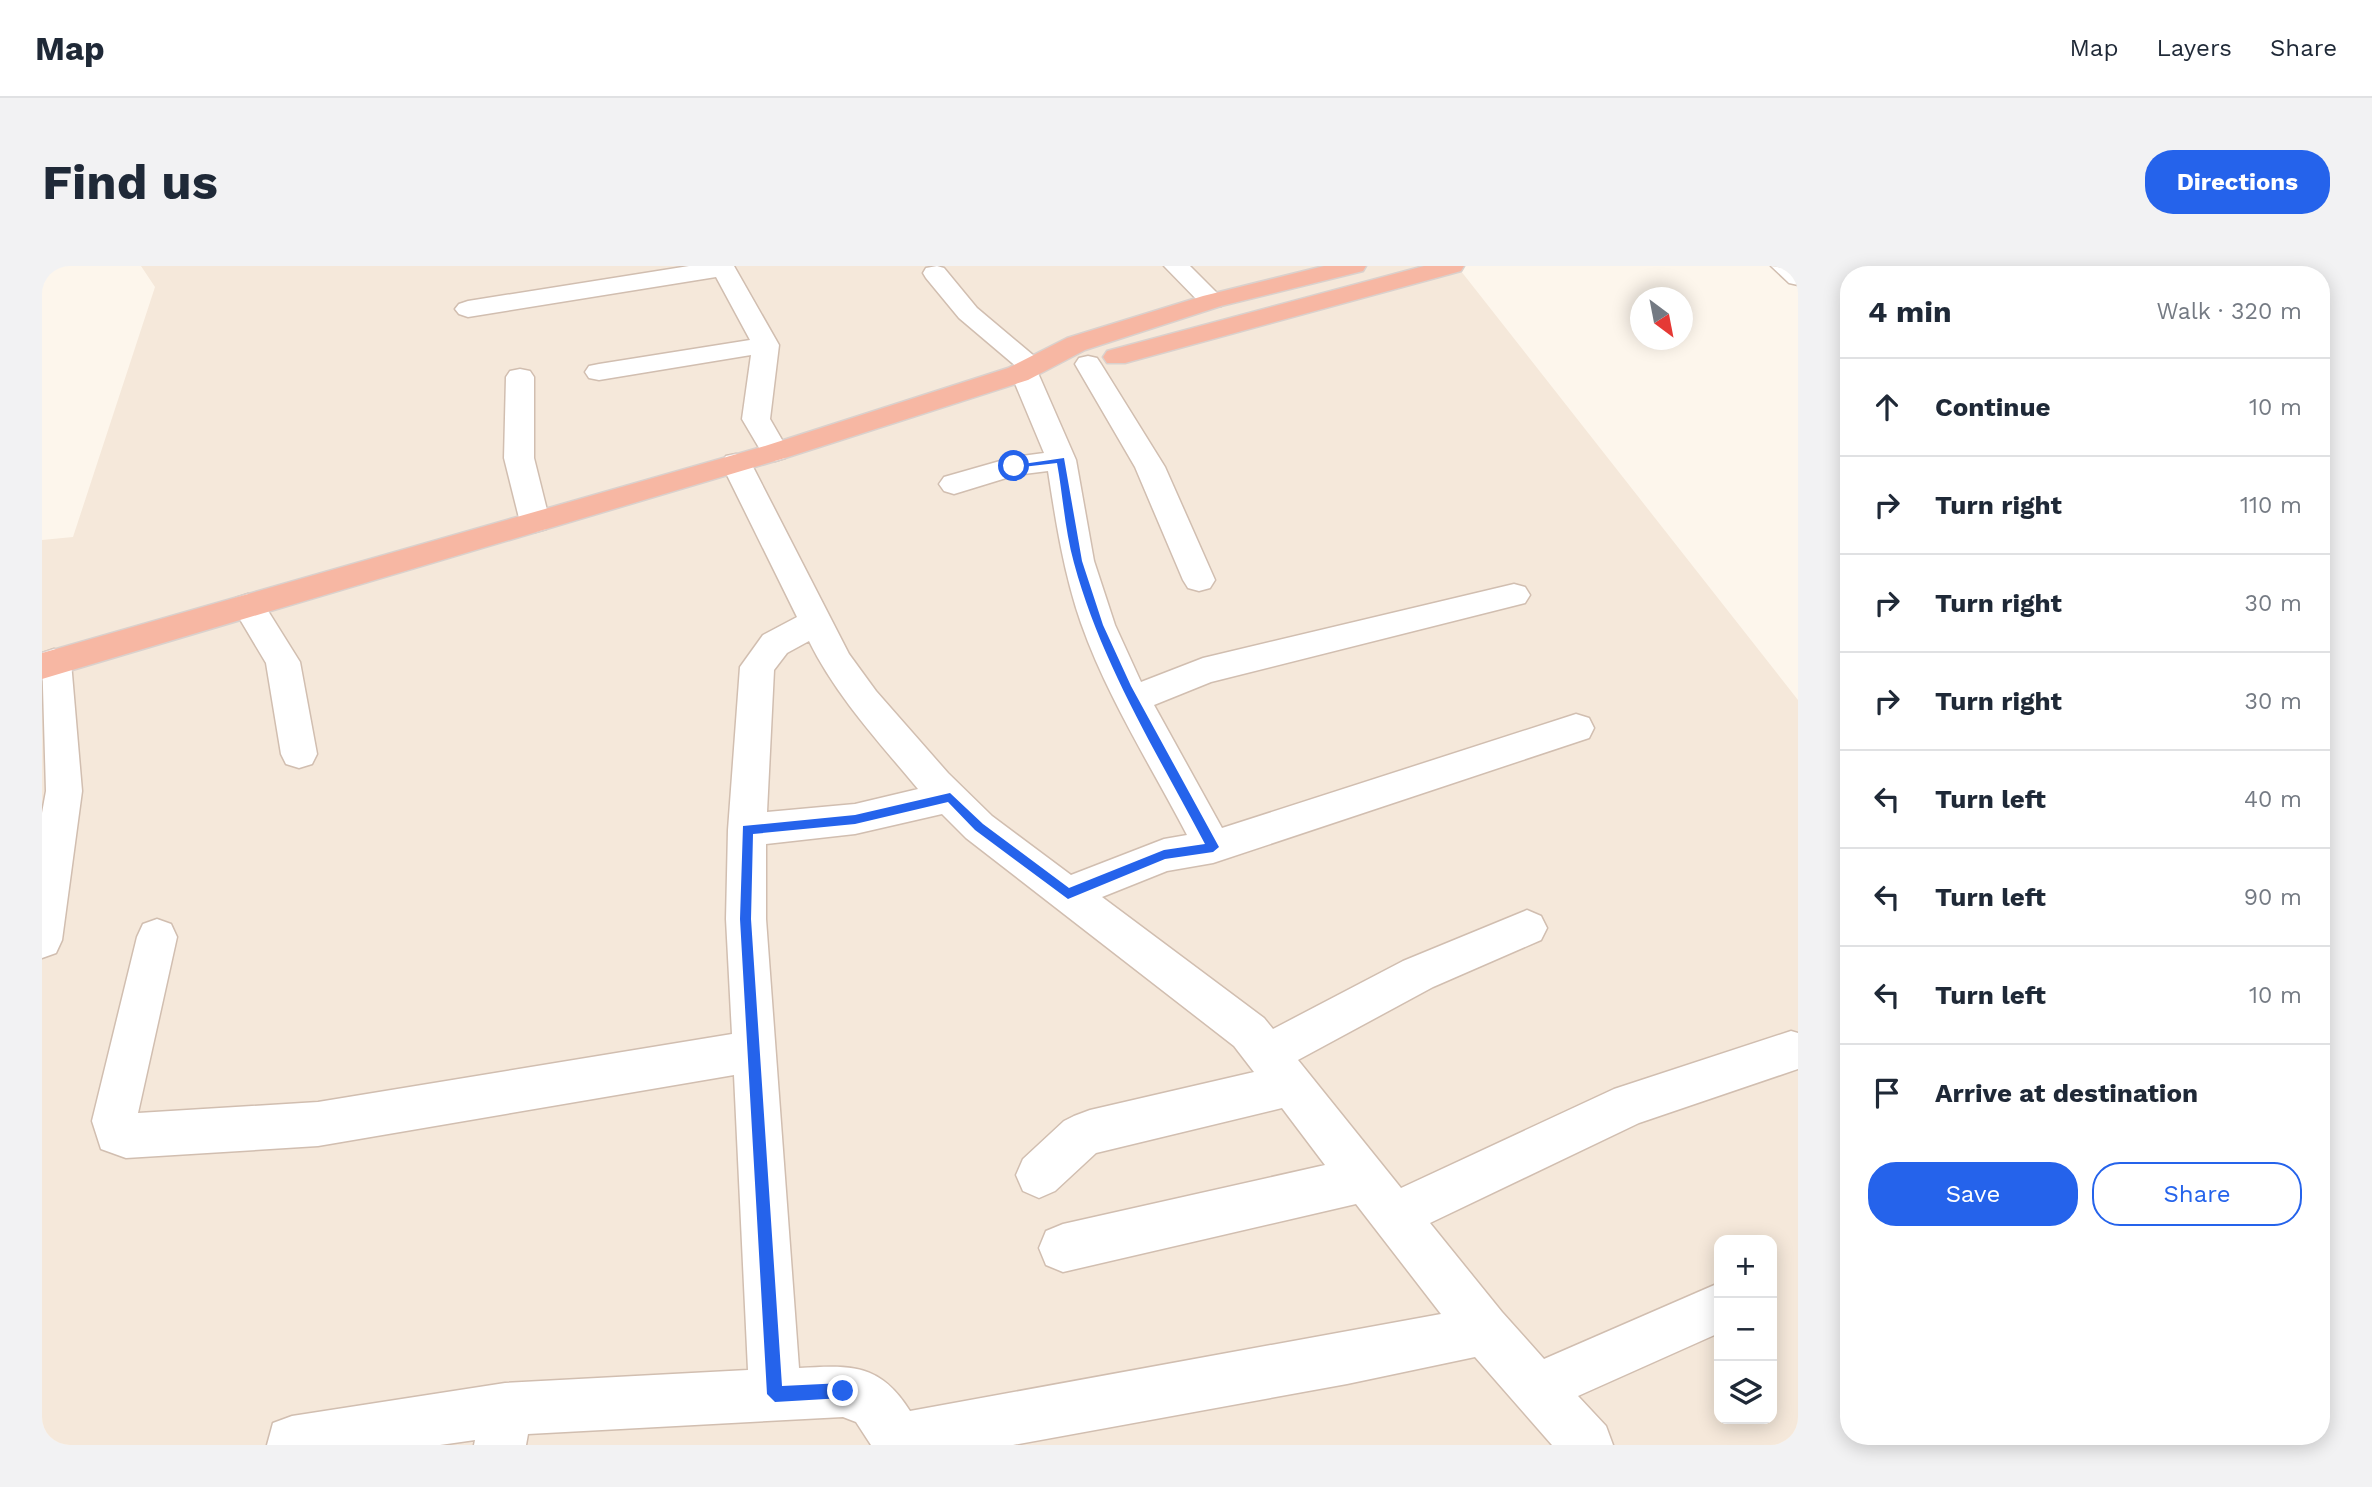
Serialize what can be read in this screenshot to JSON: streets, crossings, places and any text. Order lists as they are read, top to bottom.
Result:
{
  "north": "bottom right",
  "page": {
    "header": "Map",
    "nav": ["Map", "Layers", "Share"],
    "buttons": [
      "Directions",
      ["Save", "Share"]
    ],
    "title": "Find us",
    "heading": ["4 min", "Walk · 320 m"],
    "list": [
      ["Continue", "10 m"],
      ["Turn right", "110 m"],
      ["Turn right", "30 m"],
      ["Turn right", "30 m"],
      ["Turn left", "40 m"],
      ["Turn left", "90 m"],
      ["Turn left", "10 m"],
      "Arrive at destination"
    ],
    "map_buttons": ["+", "−"]
  }
}
